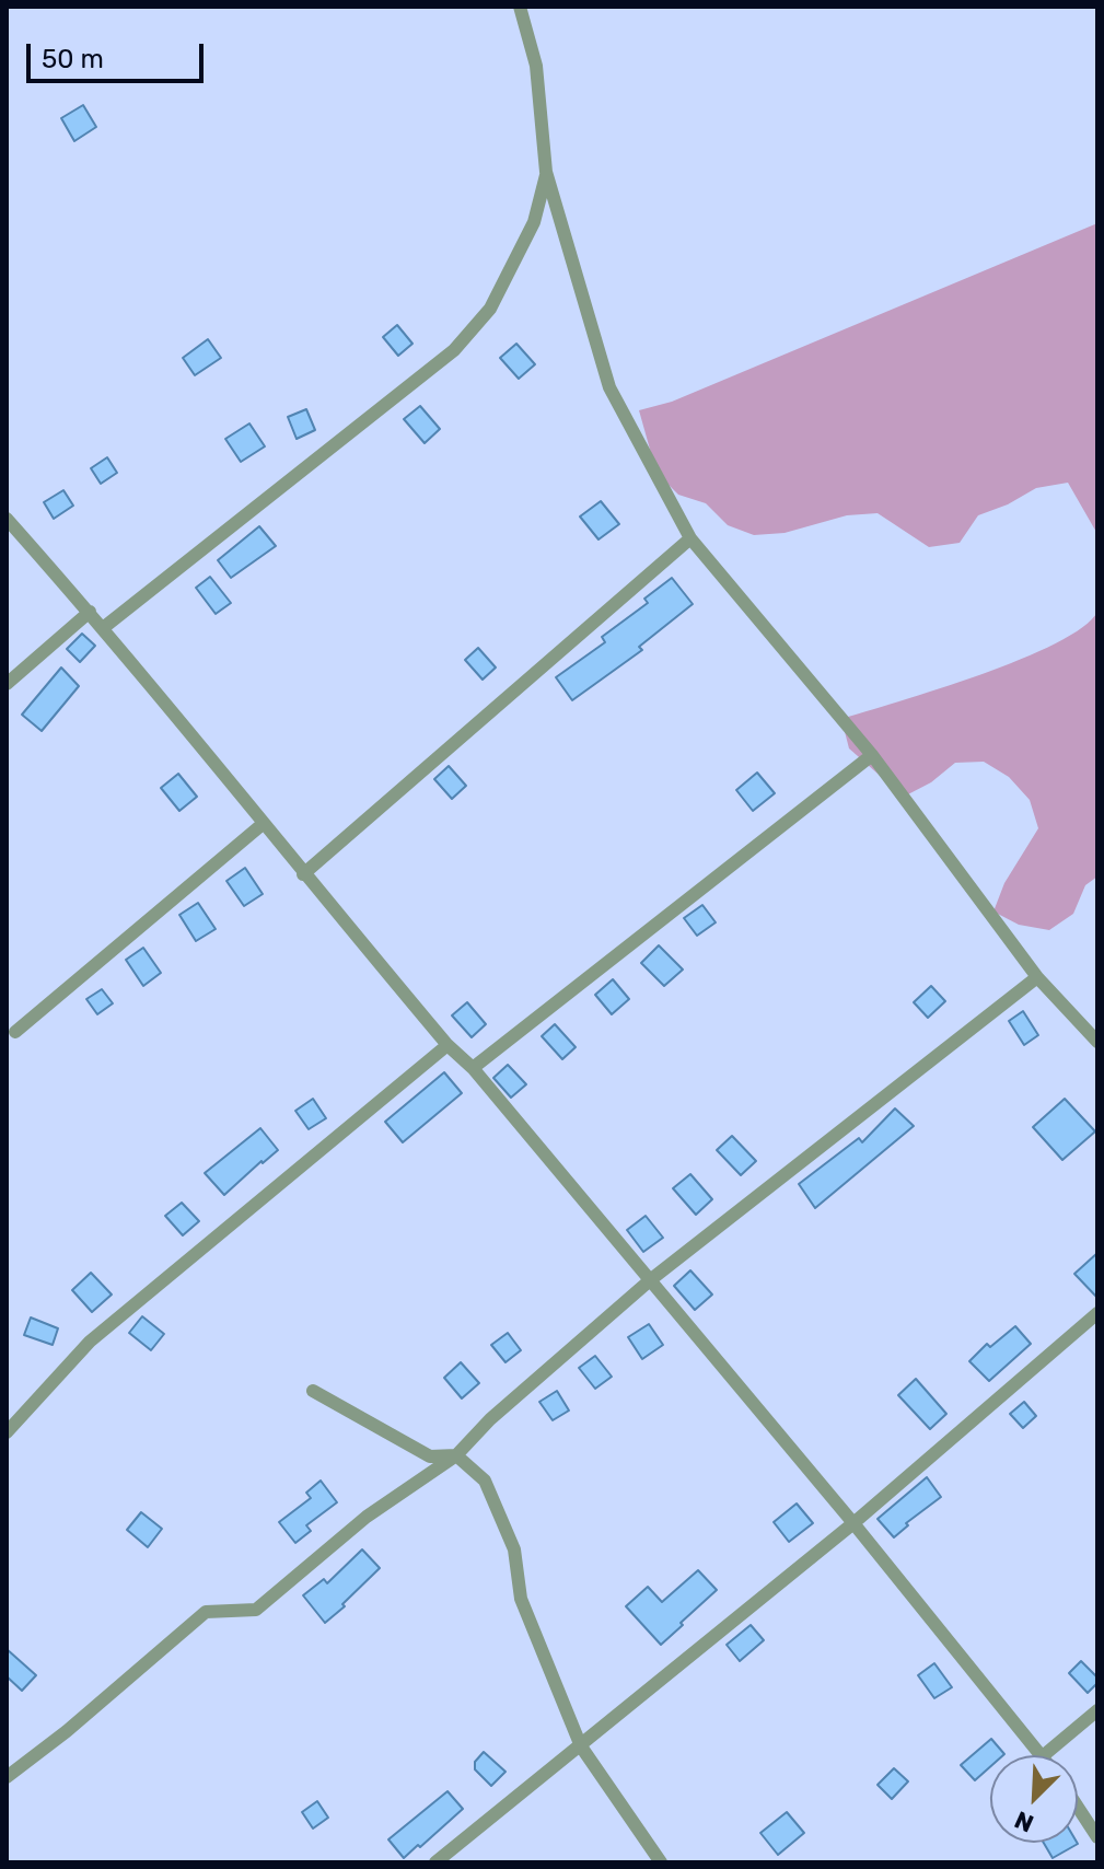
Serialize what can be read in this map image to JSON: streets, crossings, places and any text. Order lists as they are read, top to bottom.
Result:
{
  "scale_bar": "50 m",
  "north": "bottom left"
}
